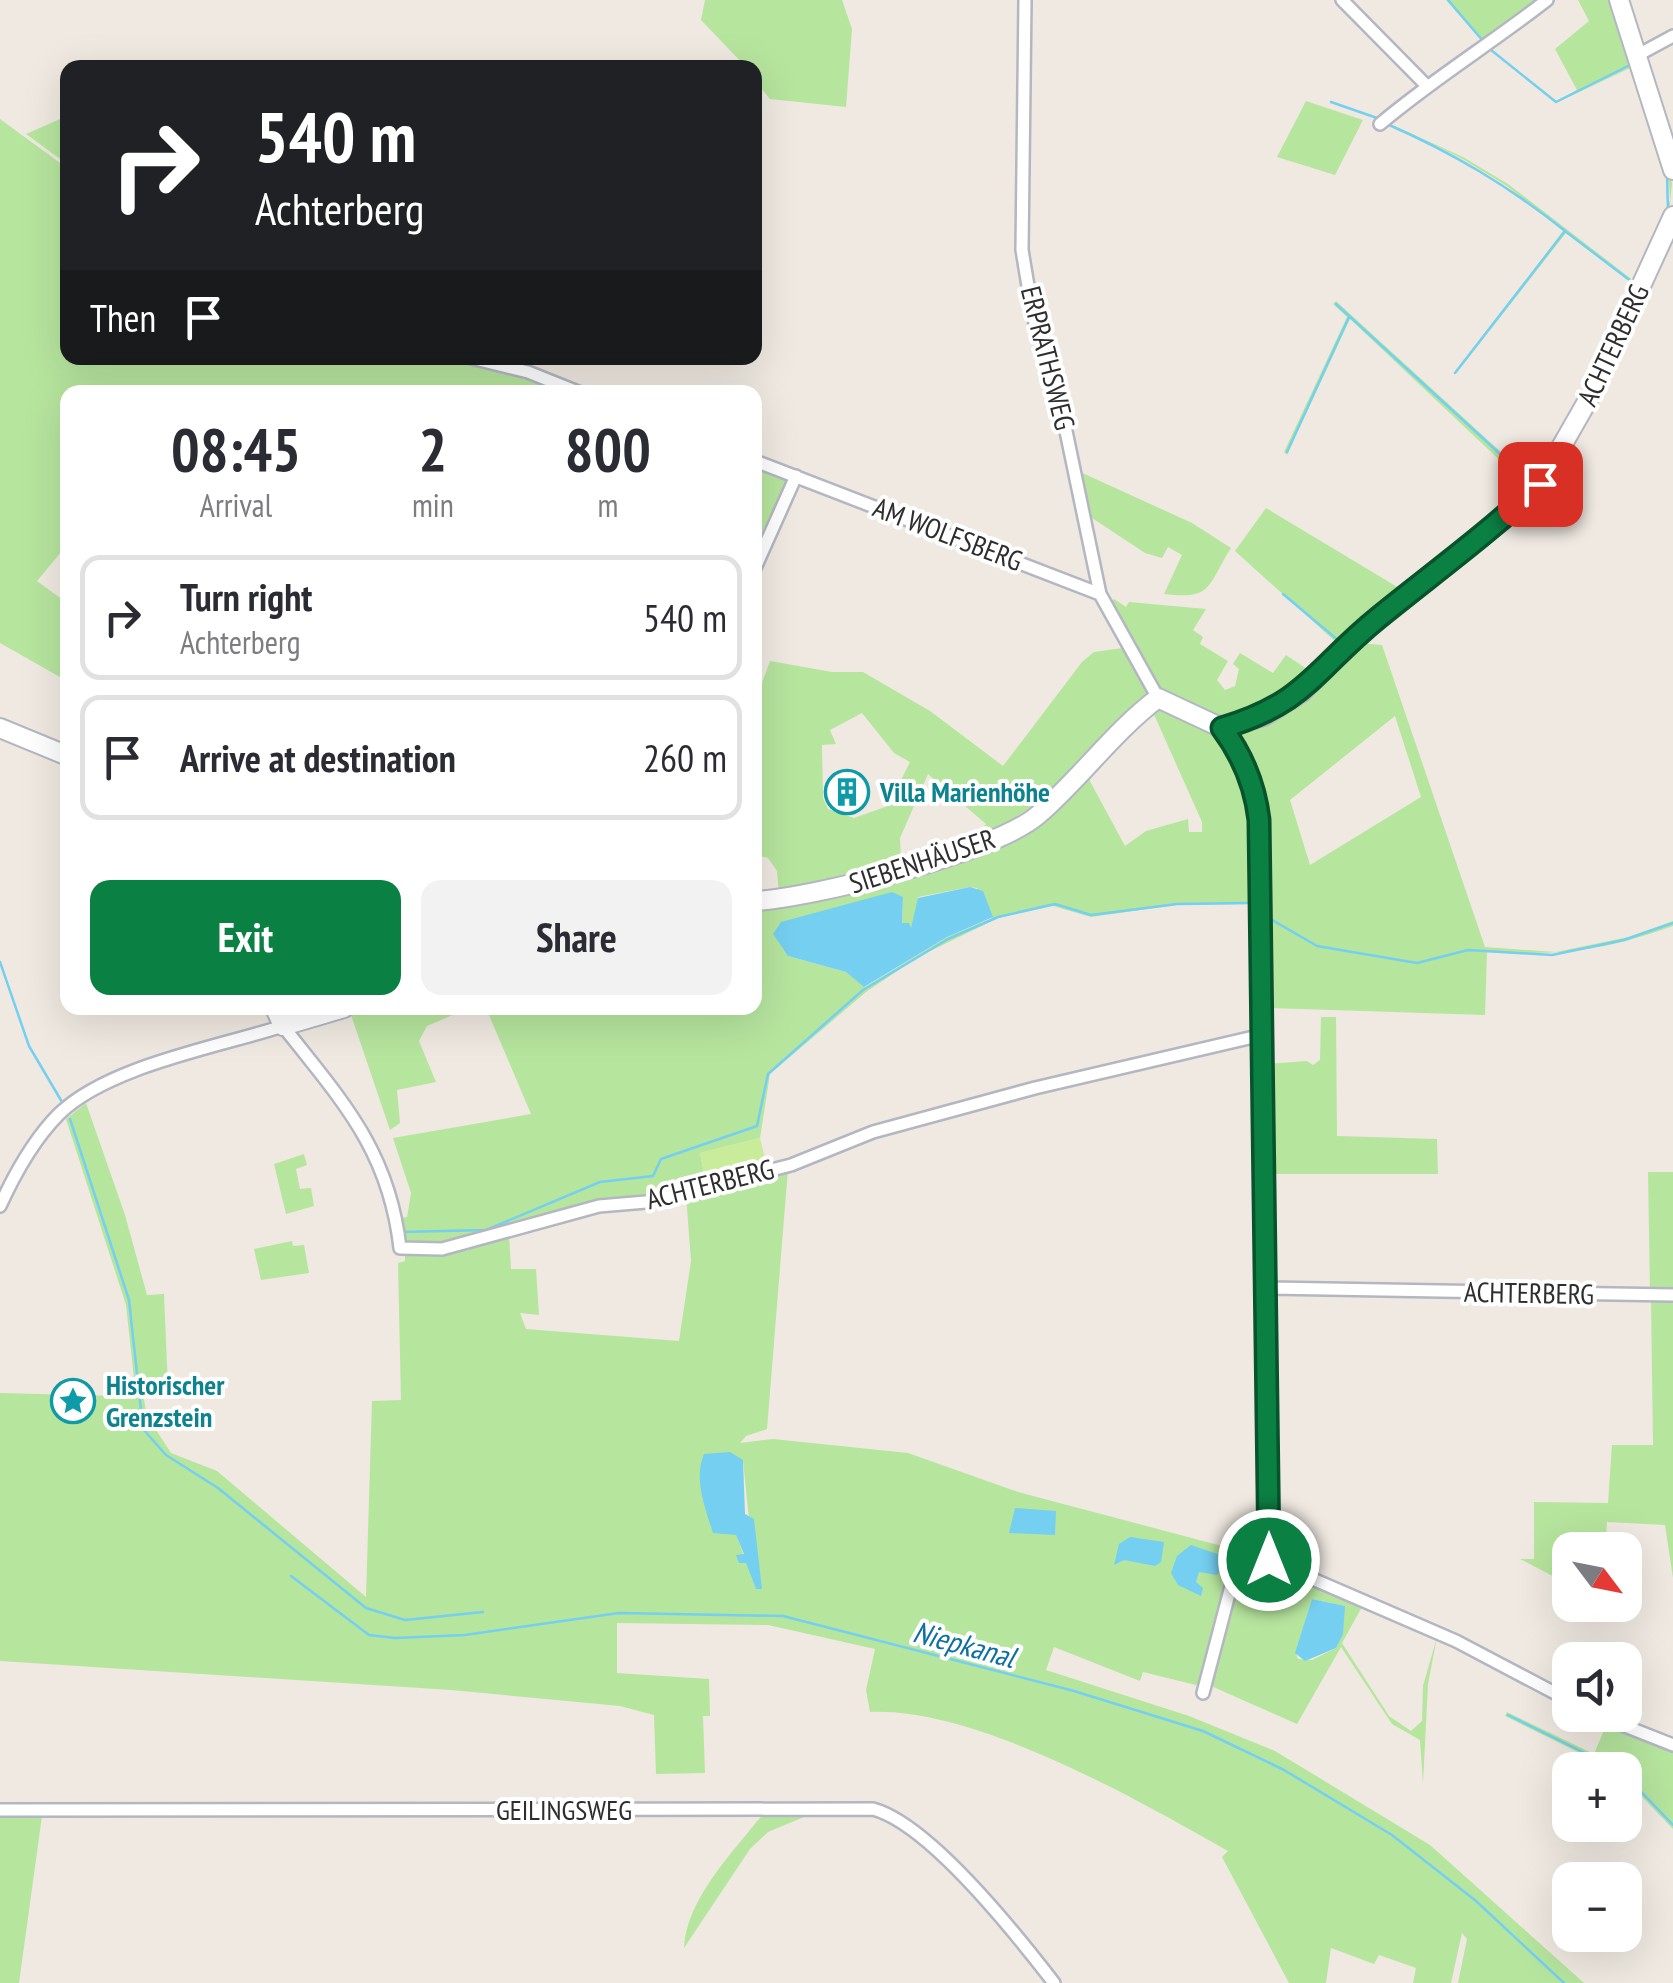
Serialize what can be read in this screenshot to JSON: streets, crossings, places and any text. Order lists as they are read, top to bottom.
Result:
{
  "streets": {
    "street": [
      "ACHTERBERG",
      "ERPRATHSWEG",
      "AM WOLFSBERG",
      "SIEBENHÄUSER",
      "GEILINGSWEG"
    ]
  },
  "crossings": [
    ["ERPRATHSWEG", "AM WOLFSBERG"],
    ["ERPRATHSWEG", "SIEBENHÄUSER"]
  ],
  "water": ["Niepkanal"],
  "places": {
    "building": ["Villa Marienhöhe"],
    "place": ["Historischer Grenzstein"]
  },
  "north": "bottom right",
  "page": {
    "turn": ["540 m", "Achterberg"],
    "then": "Then",
    "eta": [
      "08:45",
      "Arrival",
      "2",
      "min",
      "800",
      "m"
    ],
    "list": [
      {
        "name": "Turn right",
        "note": "Achterberg",
        "value": "540 m"
      },
      {
        "name": "Arrive at destination",
        "value": "260 m"
      }
    ],
    "buttons": ["Exit", "Share"],
    "map_buttons": ["+", "−"]
  }
}
